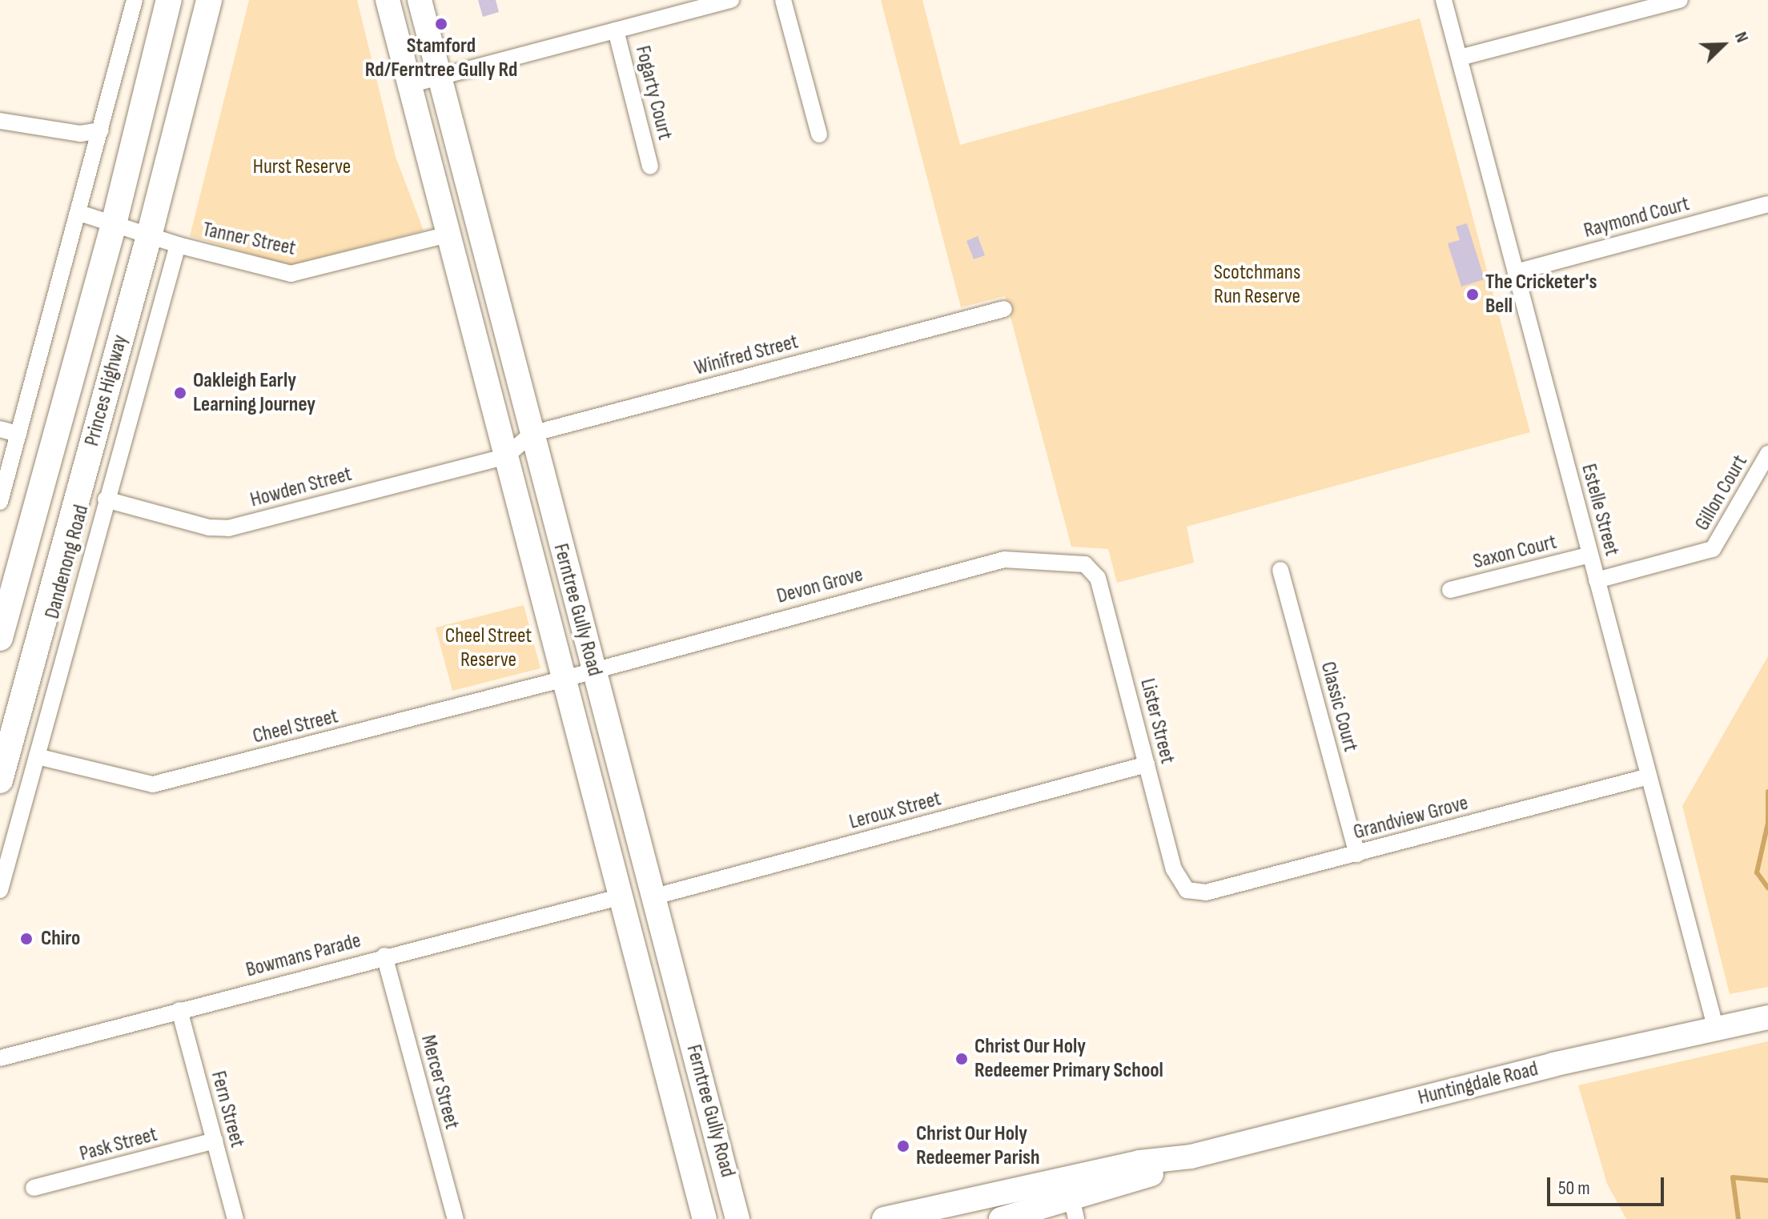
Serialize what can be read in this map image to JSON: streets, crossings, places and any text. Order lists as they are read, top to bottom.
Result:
{
  "streets": {
    "highway": ["Princes Highway"],
    "main road": ["Ferntree Gully Road", "Huntingdale Road"],
    "street": [
      "Fogarty Court",
      "Raymond Court",
      "Tanner Street",
      "Winifred Street",
      "Howden Street",
      "Gillon Court",
      "Estelle Street",
      "Saxon Court",
      "Dandenong Road",
      "Devon Grove",
      "Classic Court",
      "Lister Street",
      "Cheel Street",
      "Leroux Street",
      "Grandview Grove",
      "Bowmans Parade",
      "Mercer Street",
      "Fern Street",
      "Pask Street"
    ]
  },
  "crossings": [
    ["Raymond Court", "Estelle Street"],
    ["Tanner Street", "Princes Highway"],
    ["Tanner Street", "Dandenong Road"],
    ["Tanner Street", "Ferntree Gully Road"],
    ["Winifred Street", "Howden Street"],
    ["Winifred Street", "Ferntree Gully Road"],
    ["Howden Street", "Dandenong Road"],
    ["Howden Street", "Ferntree Gully Road"],
    ["Gillon Court", "Estelle Street"],
    ["Estelle Street", "Saxon Court"],
    ["Estelle Street", "Grandview Grove"],
    ["Estelle Street", "Huntingdale Road"],
    ["Dandenong Road", "Cheel Street"],
    ["Devon Grove", "Ferntree Gully Road"],
    ["Devon Grove", "Lister Street"],
    ["Devon Grove", "Cheel Street"],
    ["Ferntree Gully Road", "Cheel Street"],
    ["Ferntree Gully Road", "Leroux Street"],
    ["Ferntree Gully Road", "Bowmans Parade"],
    ["Classic Court", "Grandview Grove"],
    ["Lister Street", "Leroux Street"],
    ["Lister Street", "Grandview Grove"],
    ["Bowmans Parade", "Mercer Street"],
    ["Bowmans Parade", "Fern Street"],
    ["Fern Street", "Pask Street"]
  ],
  "parks": ["Hurst Reserve", "Scotchmans Run Reserve", "Cheel Street Reserve"],
  "places": [
    "Stamford Rd/Ferntree Gully Rd",
    "The Cricketer's Bell",
    "Oakleigh Early Learning Journey",
    "Chiro",
    "Christ Our Holy Redeemer Primary School",
    "Christ Our Holy Redeemer Parish"
  ],
  "scale_bar": "50 m",
  "north": "top right"
}
